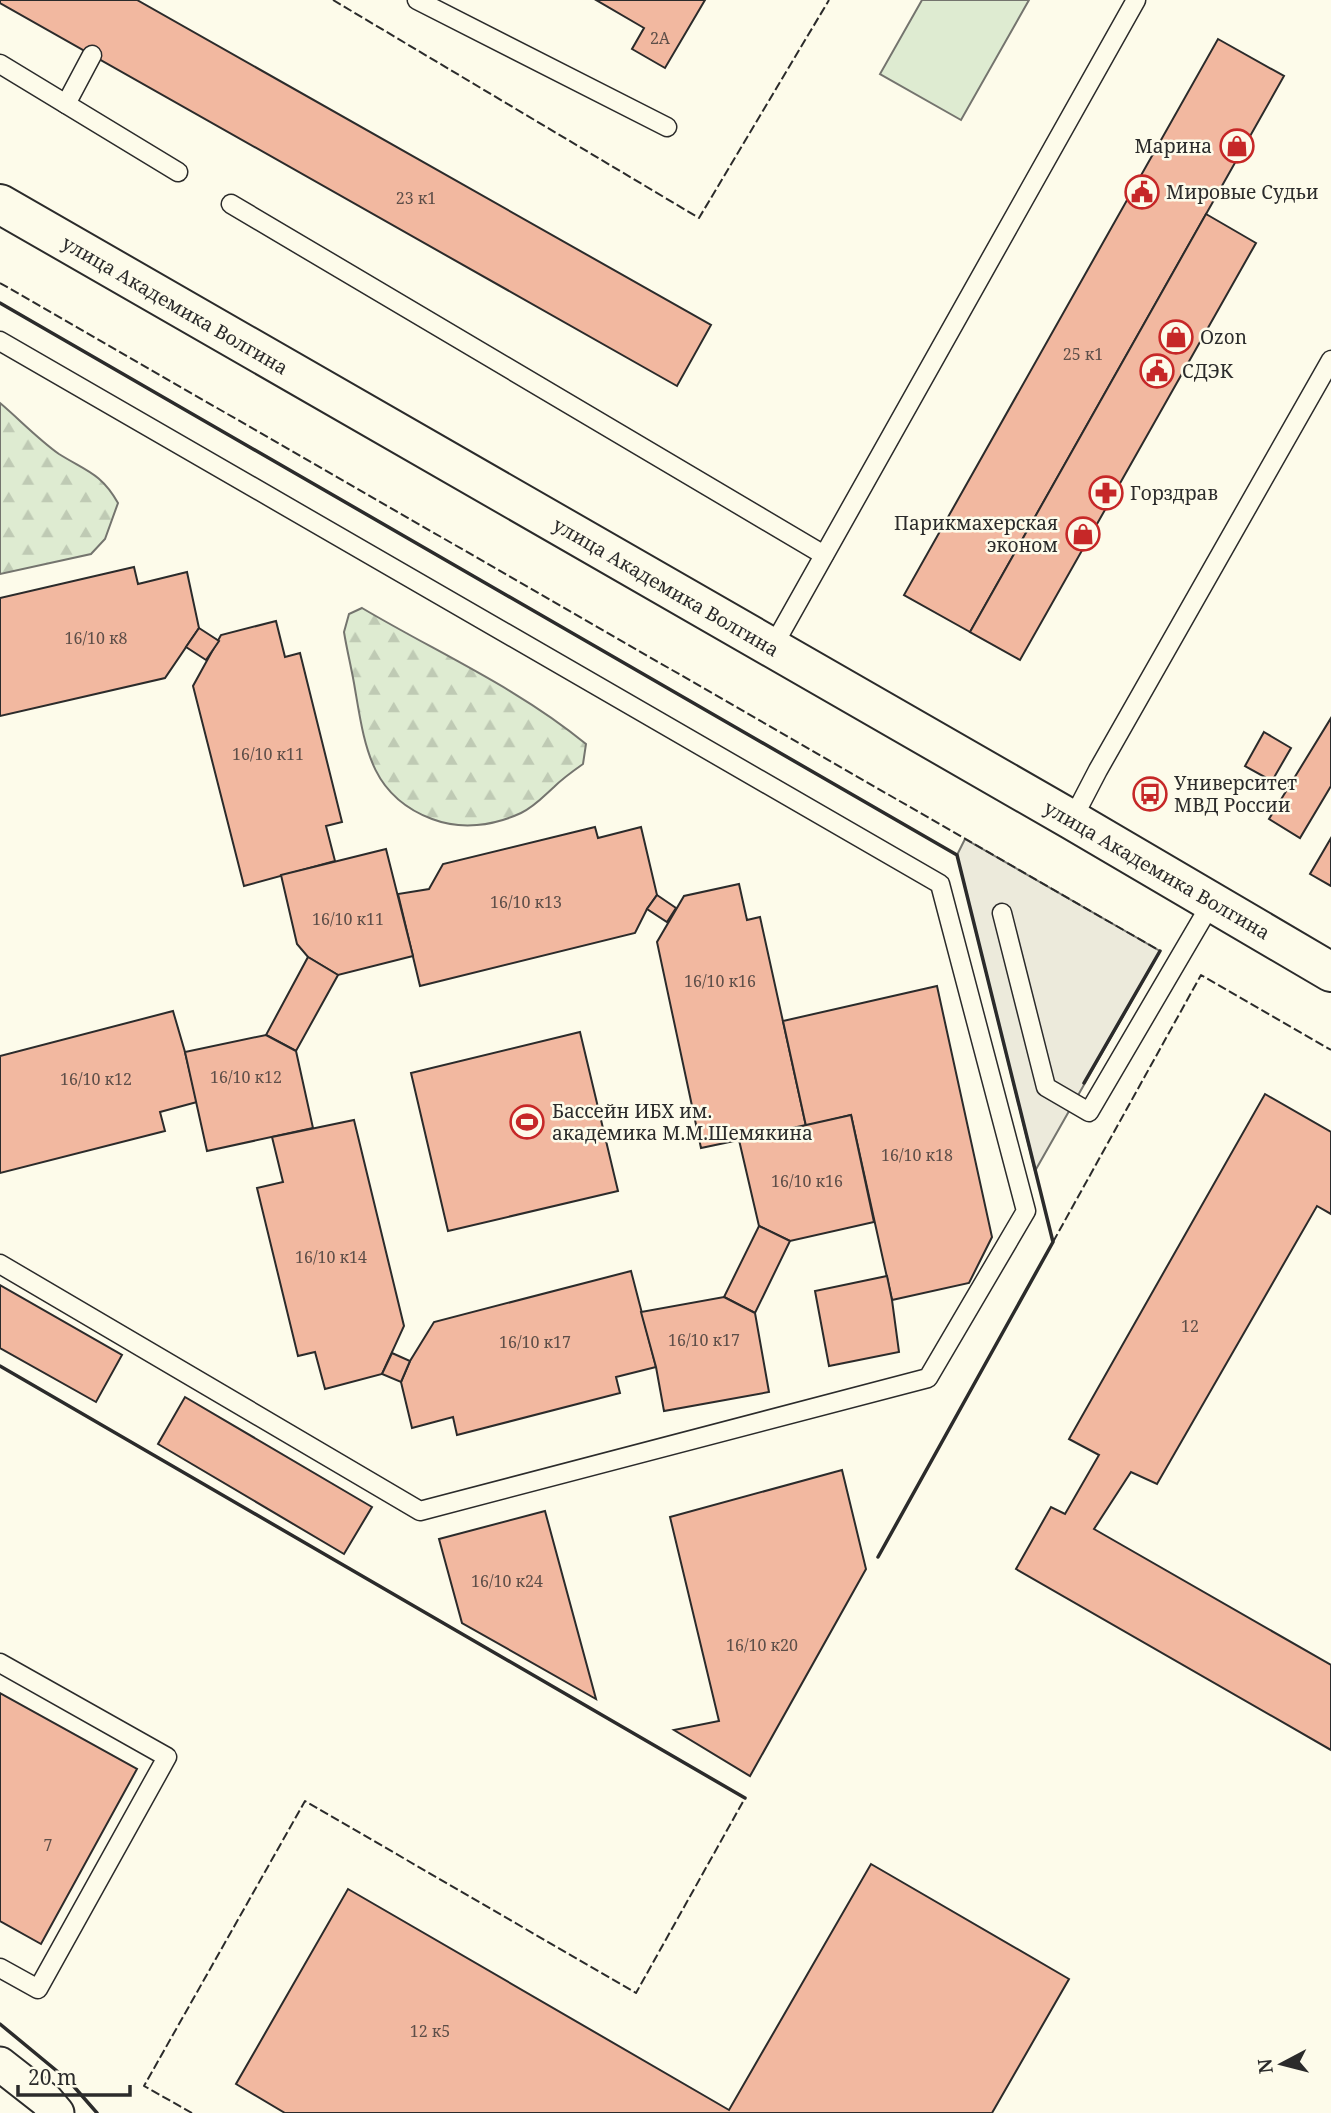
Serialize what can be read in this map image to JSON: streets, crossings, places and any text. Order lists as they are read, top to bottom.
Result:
{
  "streets": {
    "street": ["улица Академика Волгина"]
  },
  "places": {
    "shop": ["Марина", "Ozon", "Парикмахерская эконом"],
    "public building": ["Мировые Судьи", "СДЭК"],
    "pharmacy": ["Горздрав"],
    "bus stop": ["Университет МВД России"],
    "sports": ["Бассейн ИБХ им. академика М.М.Шемякина"]
  },
  "house_numbers": [
    "2А",
    "23 к1",
    "25 к1",
    "16/10 к8",
    "16/10 к11",
    "16/10 к13",
    "16/10 к11",
    "16/10 к16",
    "16/10 к12",
    "16/10 к12",
    "16/10 к18",
    "16/10 к16",
    "16/10 к14",
    "12",
    "16/10 к17",
    "16/10 к17",
    "16/10 к24",
    "16/10 к20",
    "7",
    "12 к5"
  ],
  "scale_bar": "20 m",
  "north": "left"
}
